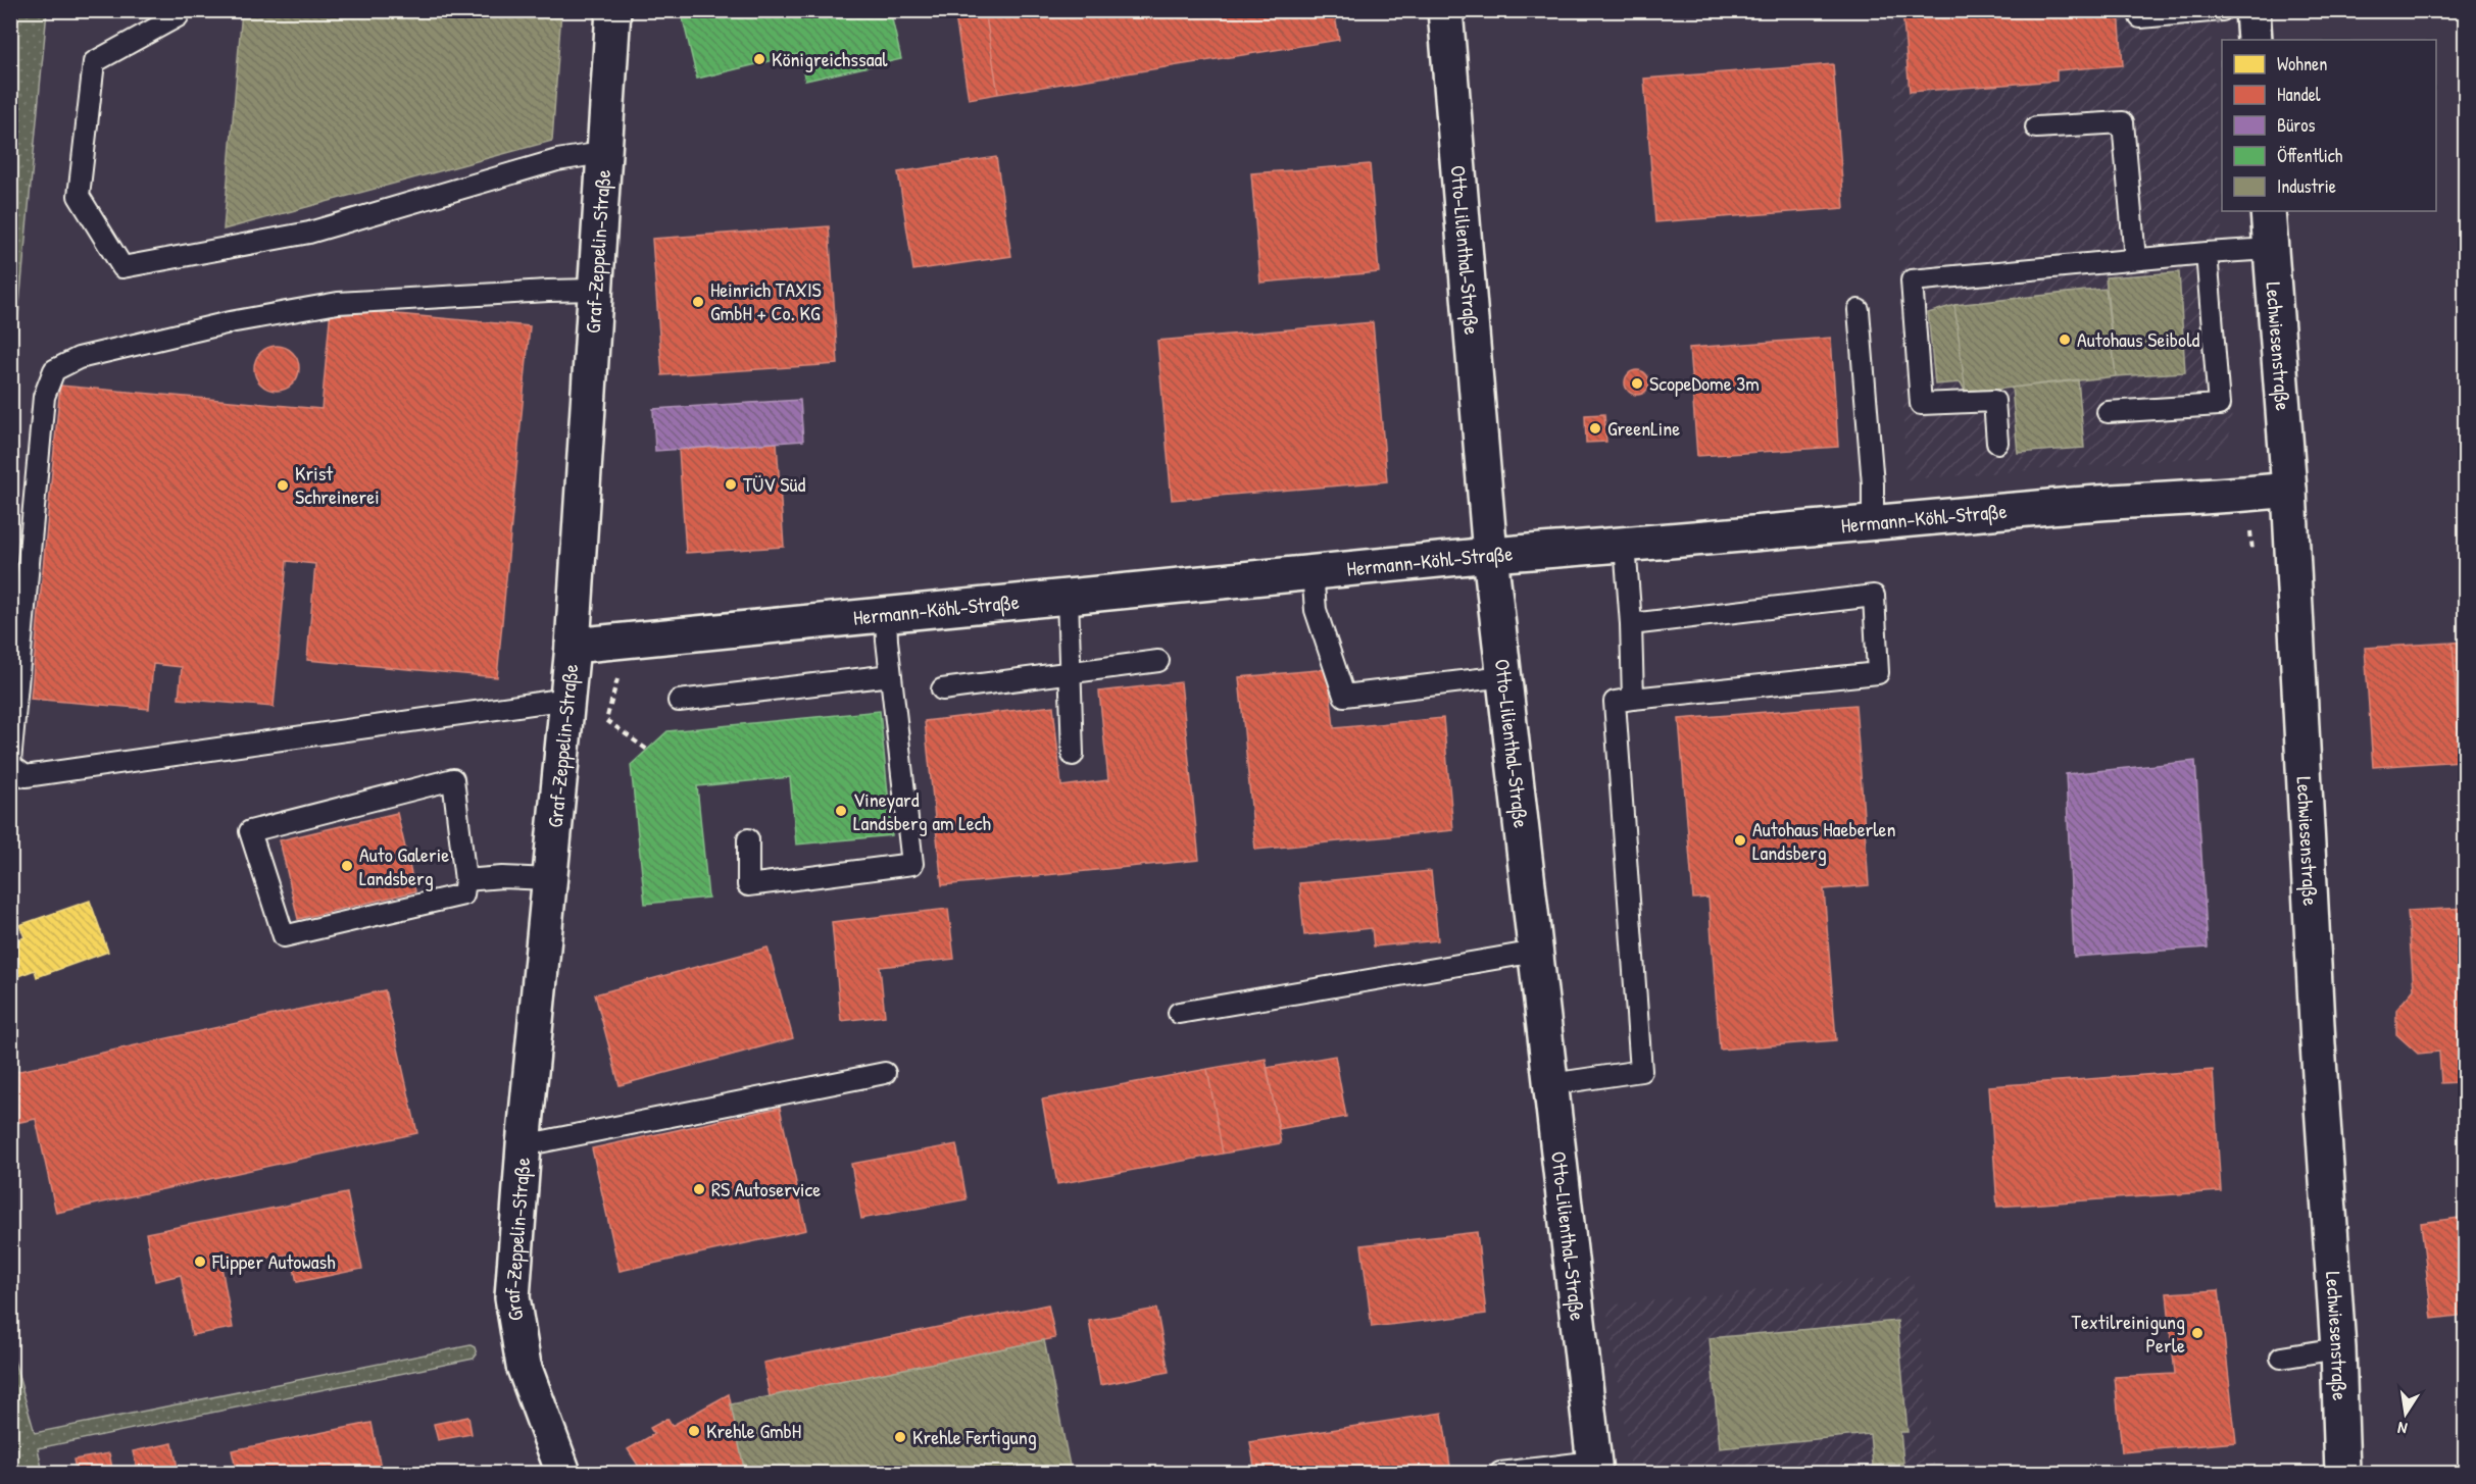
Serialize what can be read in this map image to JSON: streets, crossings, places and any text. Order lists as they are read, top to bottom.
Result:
{
  "streets": {
    "street": [
      "Otto-Lilienthal-Straße",
      "Graf-Zeppelin-Straße",
      "Lechwiesenstraße",
      "Hermann-Köhl-Straße"
    ]
  },
  "crossings": [
    ["Otto-Lilienthal-Straße", "Hermann-Köhl-Straße"],
    ["Graf-Zeppelin-Straße", "Hermann-Köhl-Straße"],
    ["Lechwiesenstraße", "Hermann-Köhl-Straße"]
  ],
  "places": [
    "Königreichssaal",
    "Heinrich TAXIS GmbH + Co. KG",
    "Autohaus Seibold",
    "ScopeDome 3m",
    "GreenLine",
    "TÜV Süd",
    "Krist Schreinerei",
    "Vineyard Landsberg am Lech",
    "Autohaus Haeberlen Landsberg",
    "Auto Galerie Landsberg",
    "RS Autoservice",
    "Flipper Autowash",
    "Textilreinigung Perle",
    "Krehle GmbH",
    "Krehle Fertigung"
  ],
  "legend": [
    "Wohnen",
    "Handel",
    "Büros",
    "Öffentlich",
    "Industrie"
  ],
  "north": "bottom"
}
